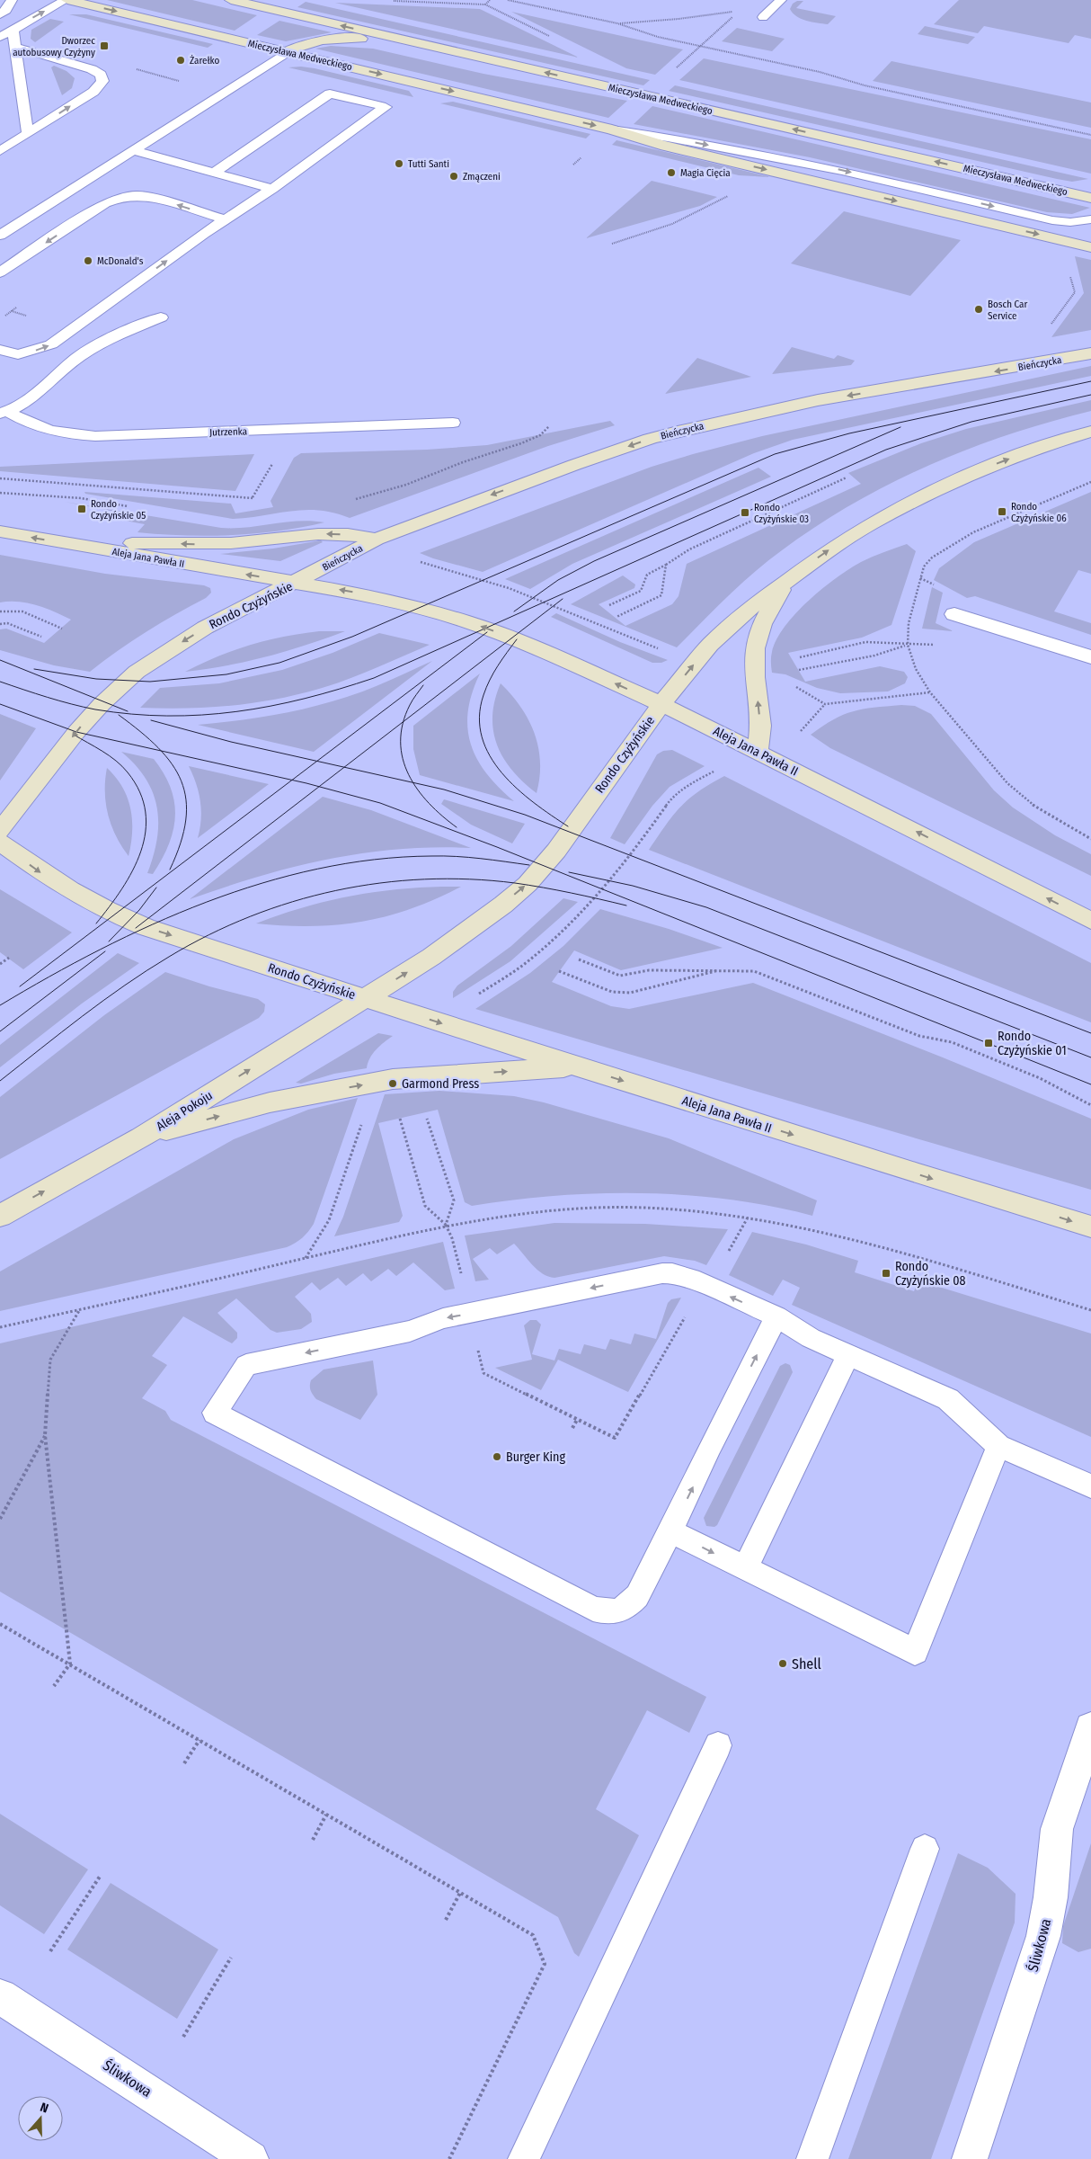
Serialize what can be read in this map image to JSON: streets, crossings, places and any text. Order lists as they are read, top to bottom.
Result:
{
  "streets": {
    "main road": [
      "Mieczysława Medweckiego",
      "Bieńczycka",
      "Aleja Jana Pawła II",
      "Rondo Czyżyńskie",
      "Aleja Pokoju"
    ],
    "street": ["Śliwkowa"],
    "lane": ["Jutrzenka"]
  },
  "crossings": [
    ["Bieńczycka", "Aleja Jana Pawła II"],
    ["Bieńczycka", "Rondo Czyżyńskie"],
    ["Aleja Jana Pawła II", "Rondo Czyżyńskie"],
    ["Aleja Jana Pawła II", "Aleja Pokoju"],
    ["Rondo Czyżyńskie", "Aleja Pokoju"]
  ],
  "places": {
    "transit": [
      "Dworzec autobusowy Czyżyny",
      "Rondo Czyżyńskie 05",
      "Rondo Czyżyńskie 06",
      "Rondo Czyżyńskie 03",
      "Rondo Czyżyńskie 01",
      "Rondo Czyżyńskie 08"
    ],
    "other": [
      "Żarełko",
      "Tutti Santi",
      "Magia Cięcia",
      "Zmączeni",
      "McDonald's",
      "Bosch Car Service",
      "Garmond Press",
      "Burger King",
      "Shell"
    ]
  },
  "north": "top"
}
